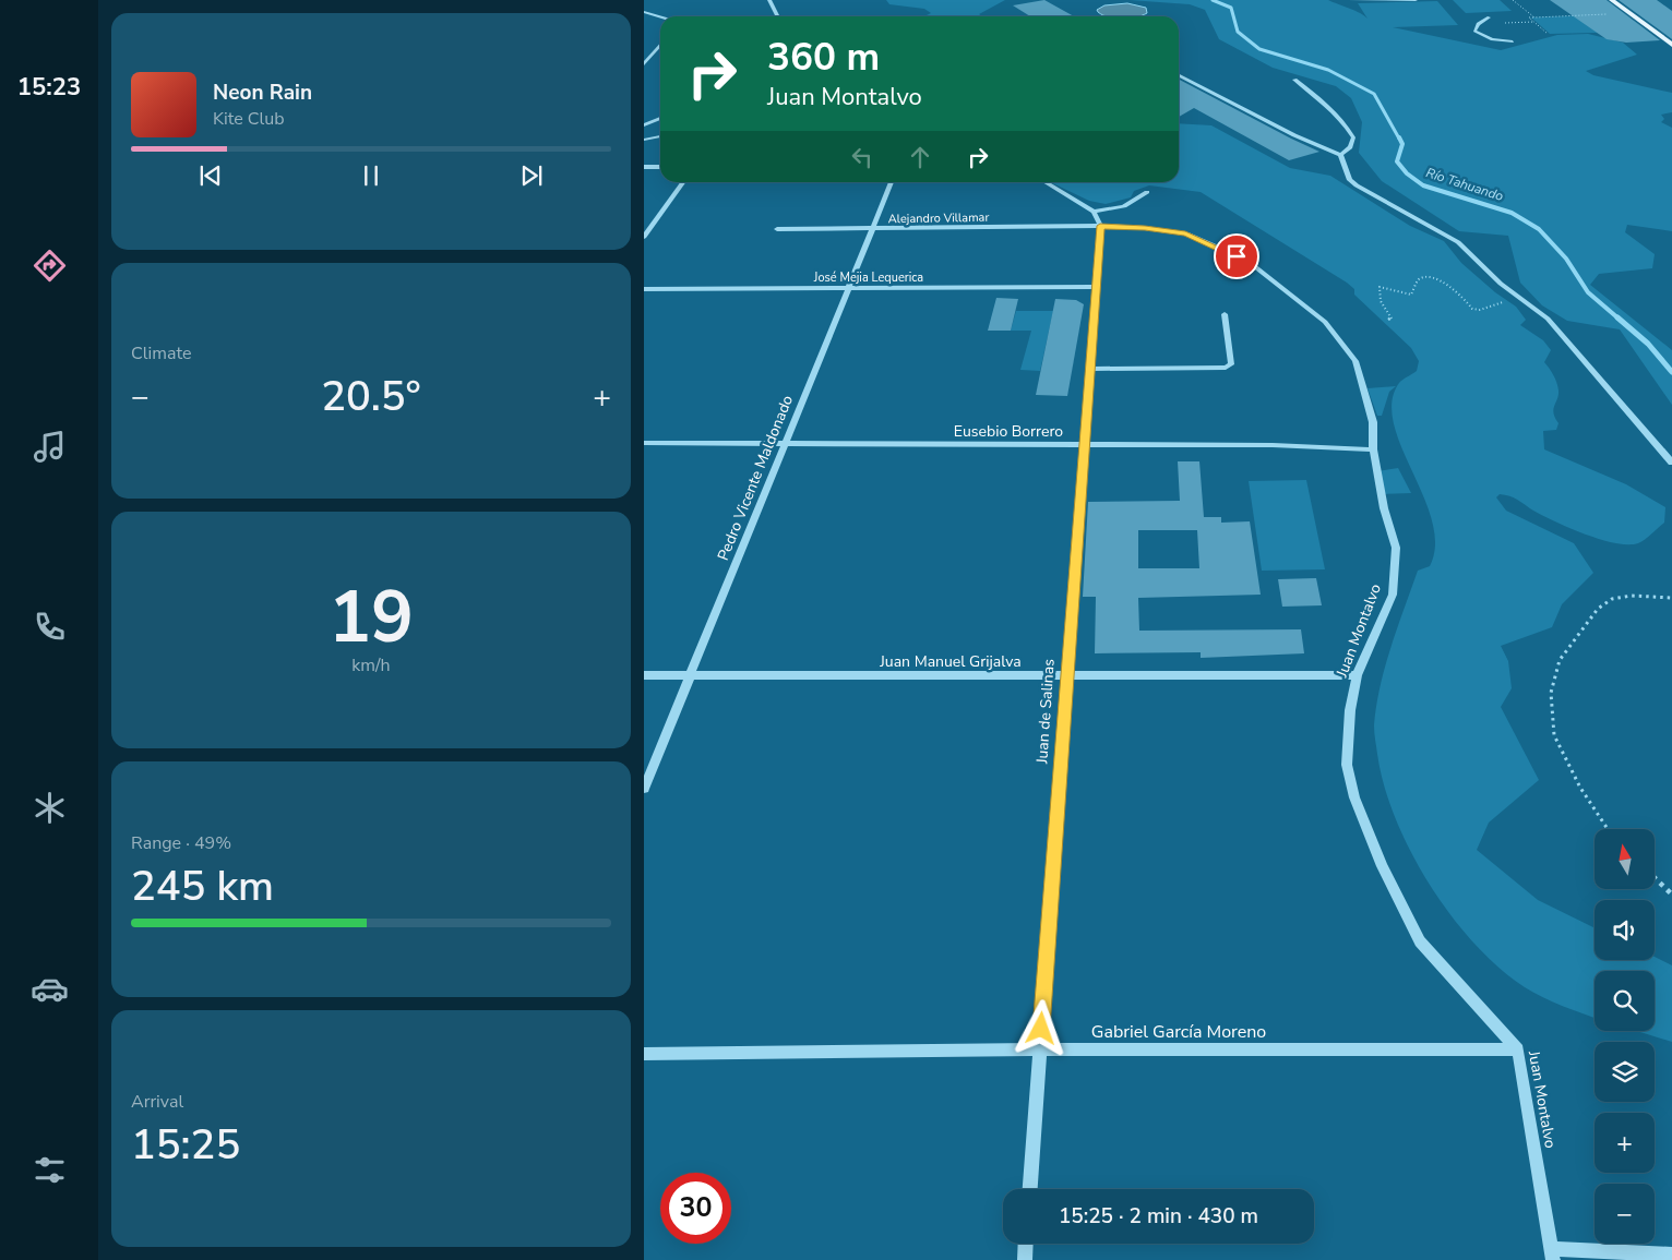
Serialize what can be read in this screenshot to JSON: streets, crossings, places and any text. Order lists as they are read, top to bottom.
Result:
{
  "streets": {
    "street": [
      "Alejandro Villamar",
      "José Mejia Lequerica",
      "Eusebio Borrero",
      "Pedro Vicente Maldonado",
      "Juan Montalvo",
      "Juan Manuel Grijalva",
      "Juan de Salinas",
      "Gabriel García Moreno"
    ]
  },
  "crossings": [
    ["Alejandro Villamar", "Pedro Vicente Maldonado"],
    ["Alejandro Villamar", "Juan Montalvo"],
    ["Alejandro Villamar", "Juan de Salinas"],
    ["José Mejia Lequerica", "Pedro Vicente Maldonado"],
    ["José Mejia Lequerica", "Juan de Salinas"],
    ["Eusebio Borrero", "Pedro Vicente Maldonado"],
    ["Eusebio Borrero", "Juan Montalvo"],
    ["Eusebio Borrero", "Juan de Salinas"],
    ["Pedro Vicente Maldonado", "Juan Manuel Grijalva"],
    ["Juan Montalvo", "Juan Manuel Grijalva"],
    ["Juan Montalvo", "Juan de Salinas"],
    ["Juan Montalvo", "Gabriel García Moreno"],
    ["Juan Manuel Grijalva", "Juan de Salinas"],
    ["Juan de Salinas", "Gabriel García Moreno"]
  ],
  "water": ["Río Tahuando"],
  "north": "top",
  "page": {
    "tabs": "15:23",
    "turn": ["360 m", "Juan Montalvo"],
    "song": ["Neon Rain", "Kite Club"],
    "tile": [
      "Climate",
      ["19", "km/h"],
      ["Range · 49%", "245 km"],
      ["Arrival", "15:25"]
    ],
    "heat": ["−", "20.5°", "+"],
    "map_buttons": ["+", "−"],
    "limit": "30",
    "trip": "15:25 · 2 min · 430 m"
  }
}
